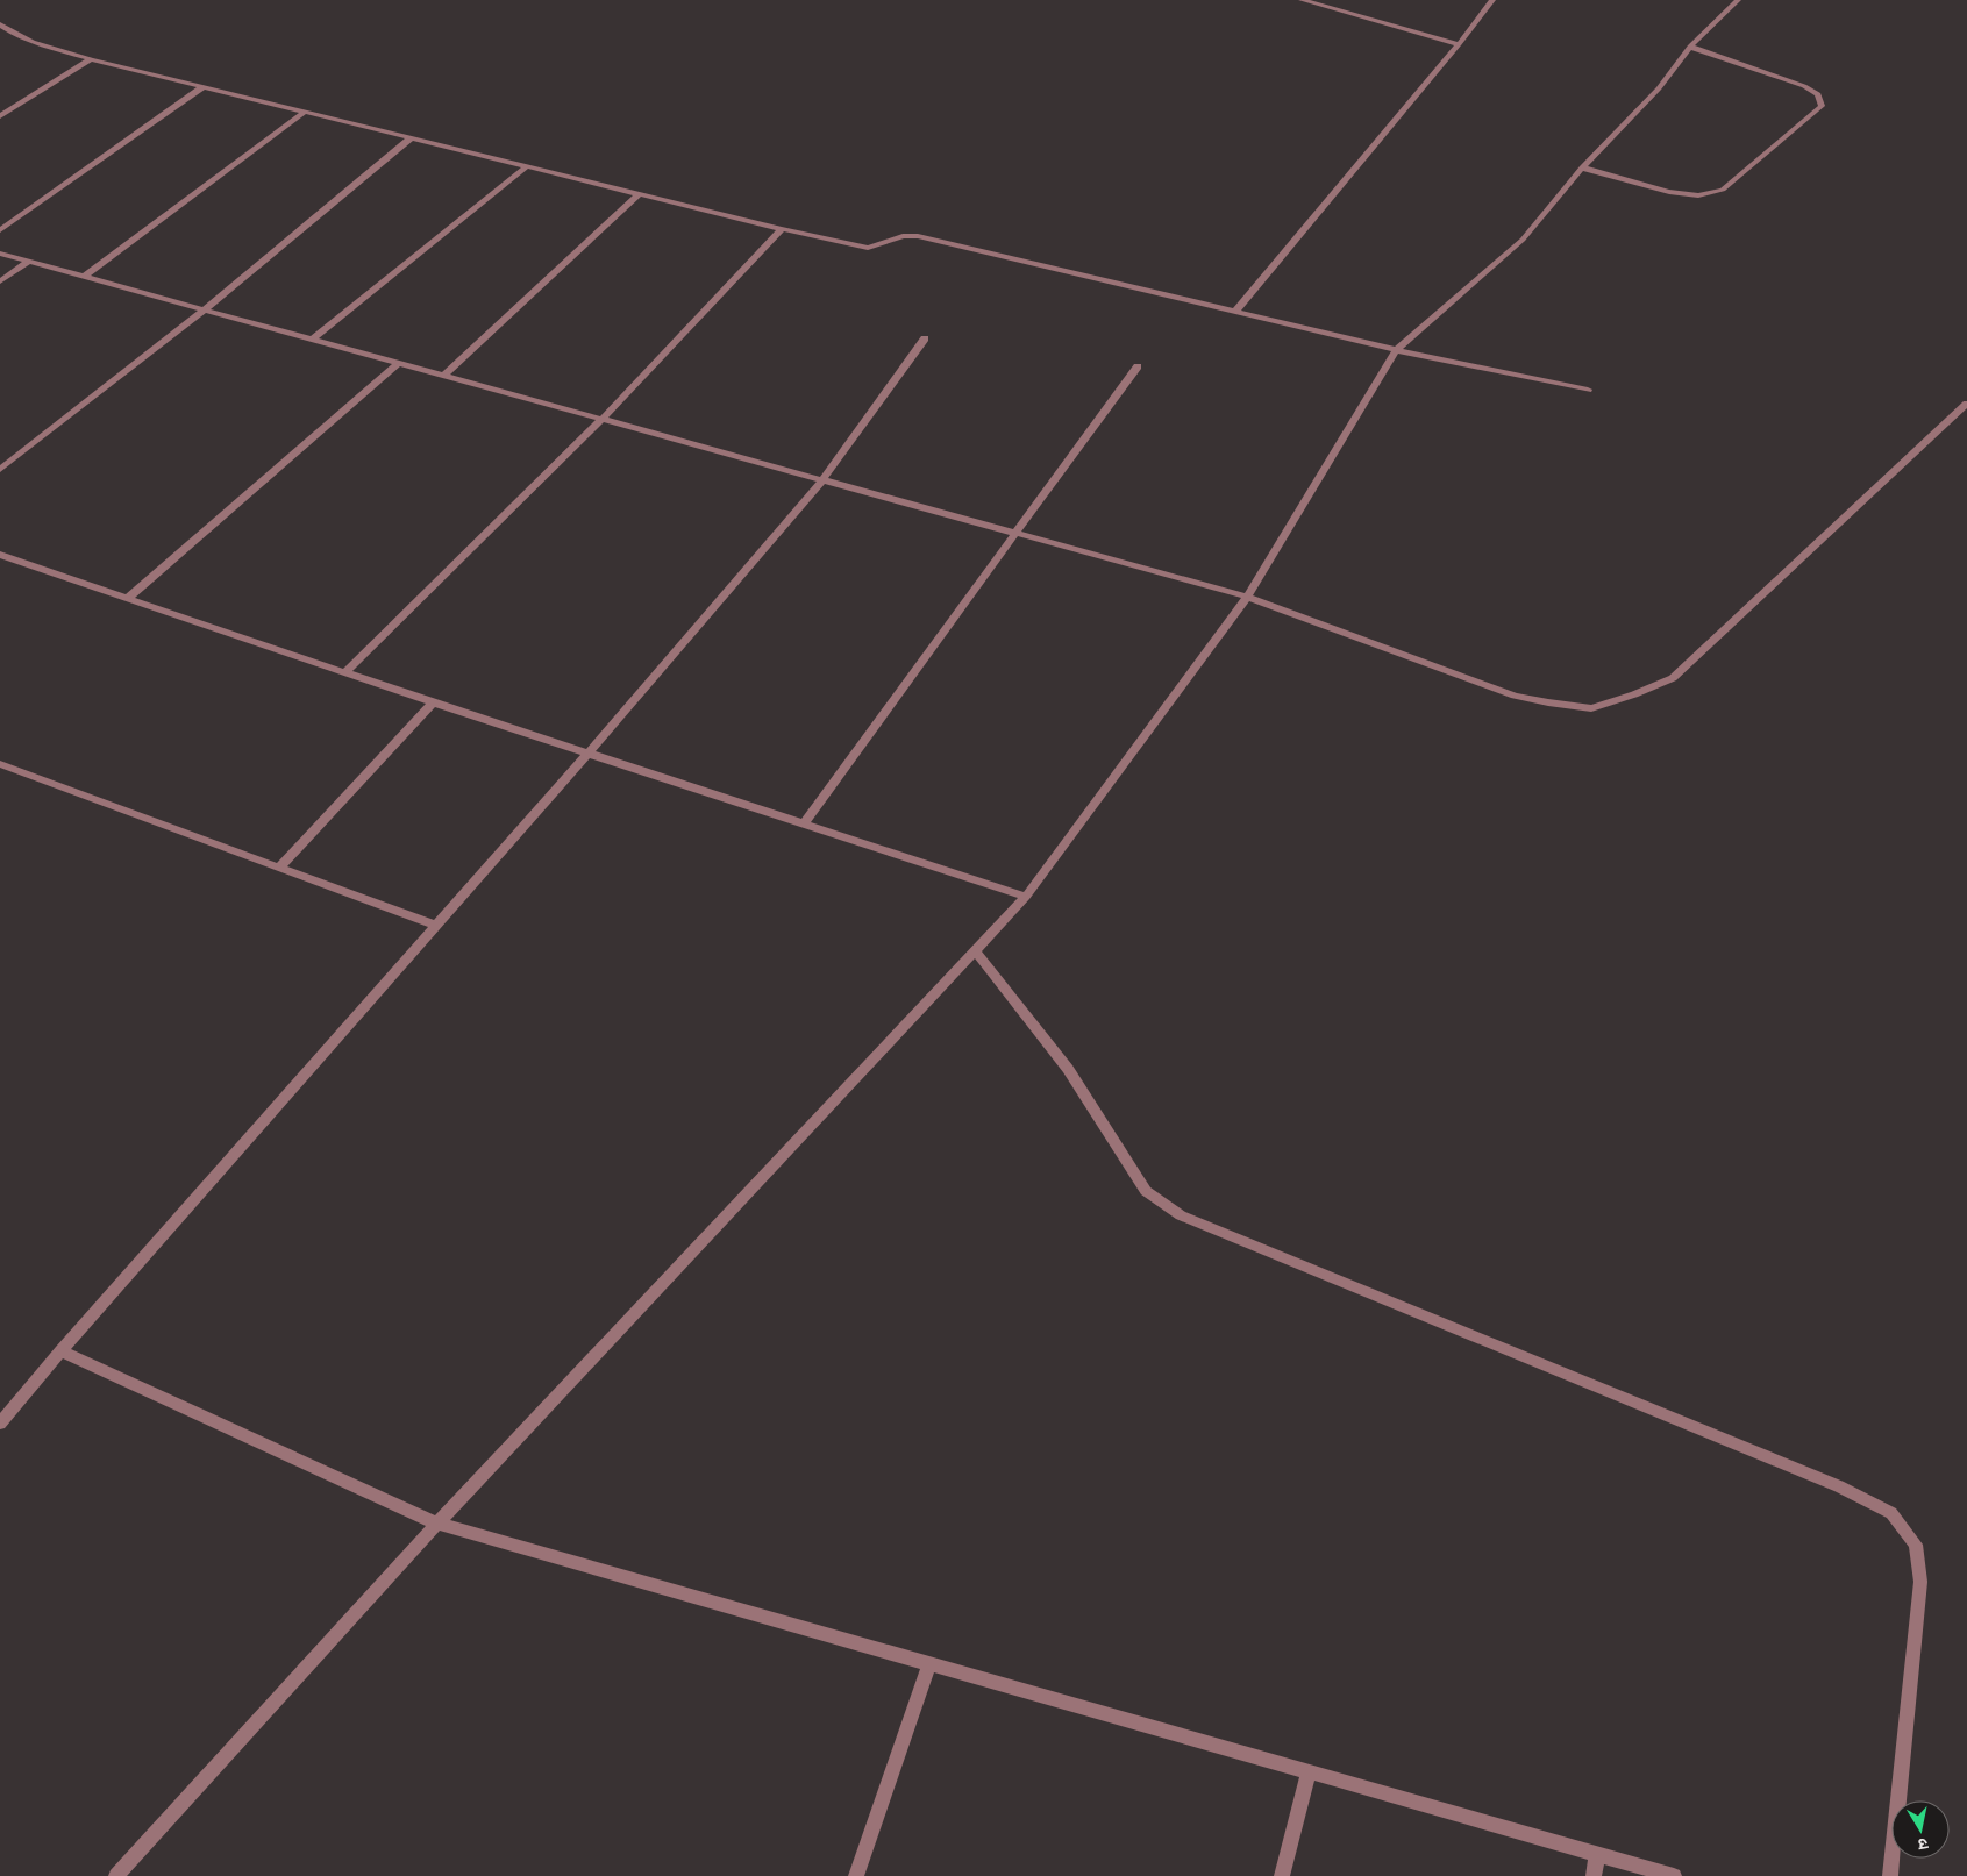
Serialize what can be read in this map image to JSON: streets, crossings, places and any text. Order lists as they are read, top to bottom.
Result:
{
  "north": "bottom"
}
